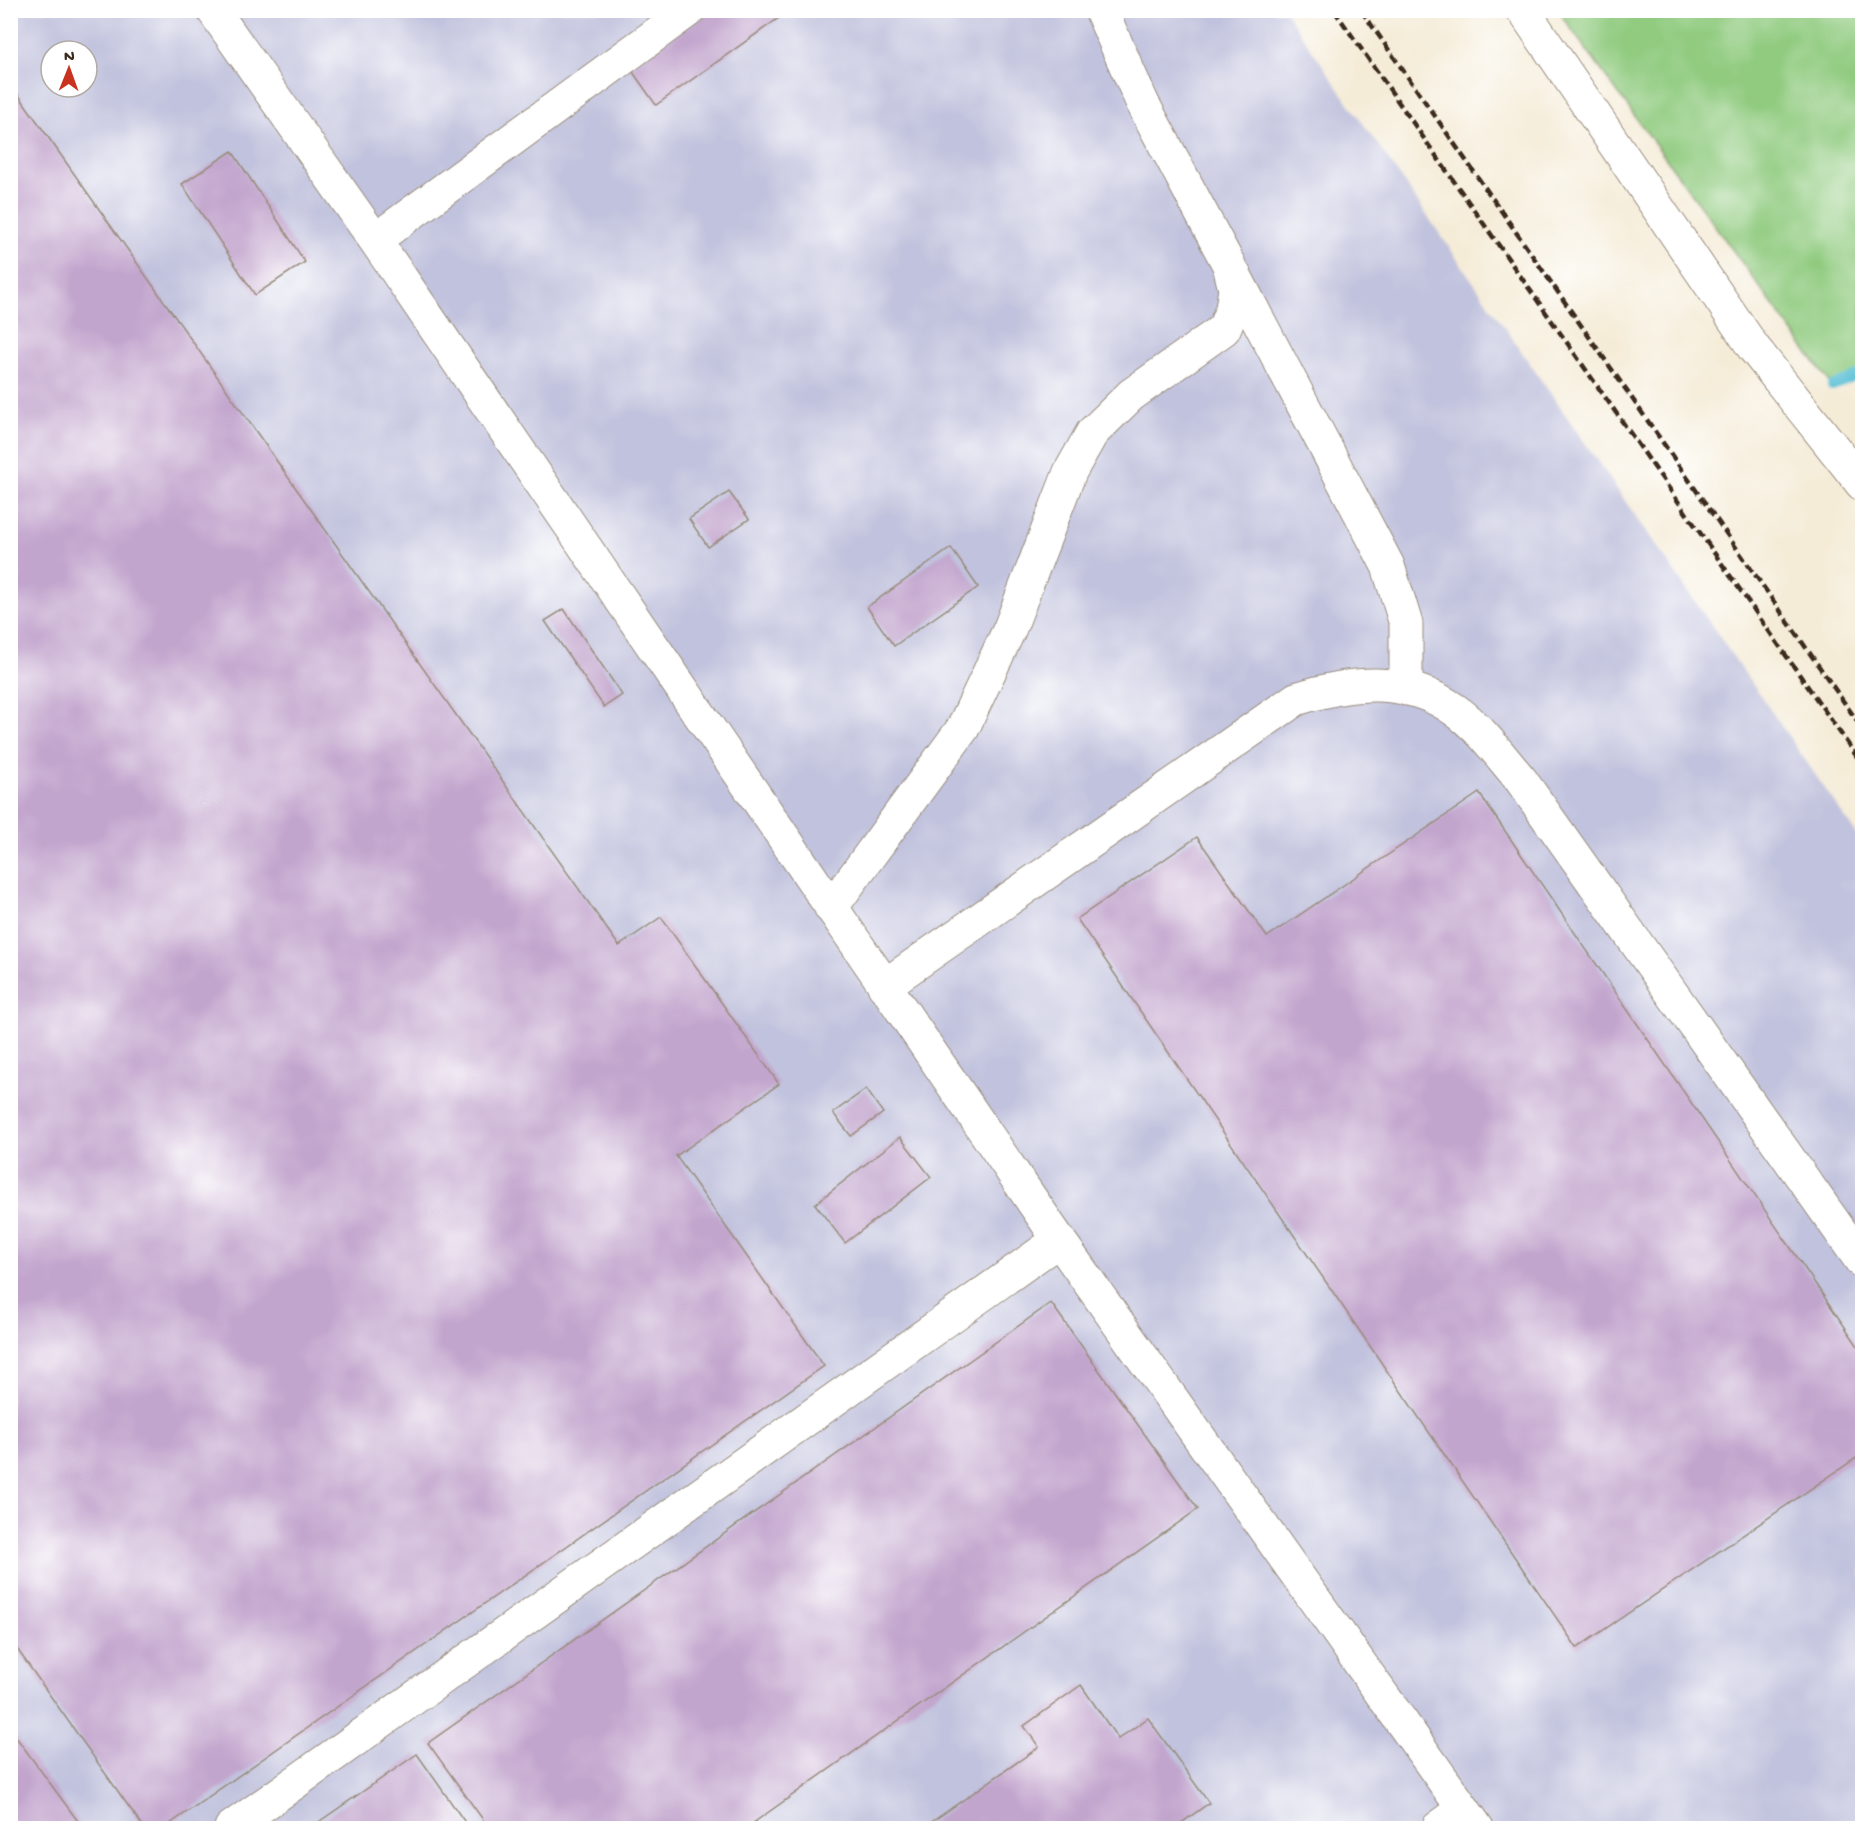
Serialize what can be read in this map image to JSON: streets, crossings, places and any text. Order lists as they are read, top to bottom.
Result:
{
  "north": "top"
}
